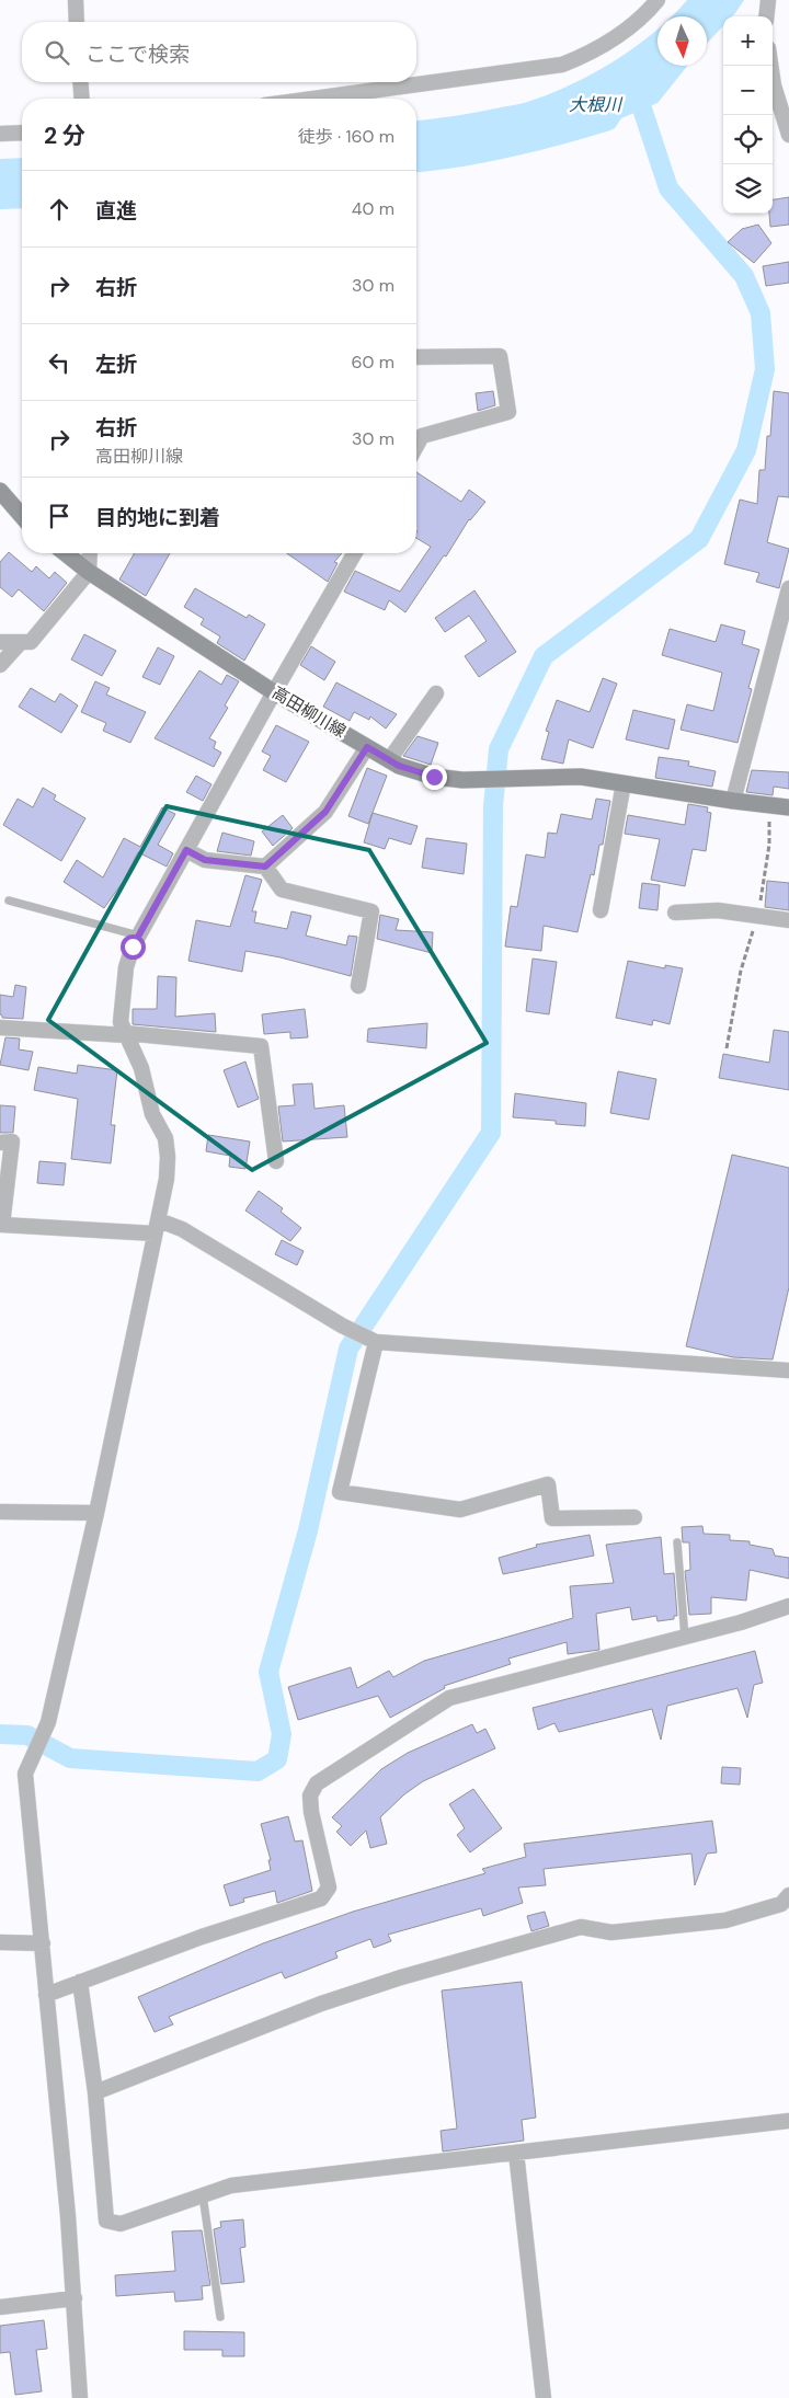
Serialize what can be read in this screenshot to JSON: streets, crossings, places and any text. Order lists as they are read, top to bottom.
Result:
{
  "streets": {
    "main road": ["高田柳川線"]
  },
  "water": ["大根川"],
  "north": "bottom",
  "page": {
    "map_buttons": ["+", "−"],
    "search": "ここで検索",
    "heading": ["2 分", "徒歩 · 160 m"],
    "list": [
      ["直進", "40 m"],
      ["右折", "30 m"],
      ["左折", "60 m"],
      ["右折", "高田柳川線", "30 m"],
      "目的地に到着"
    ]
  }
}
